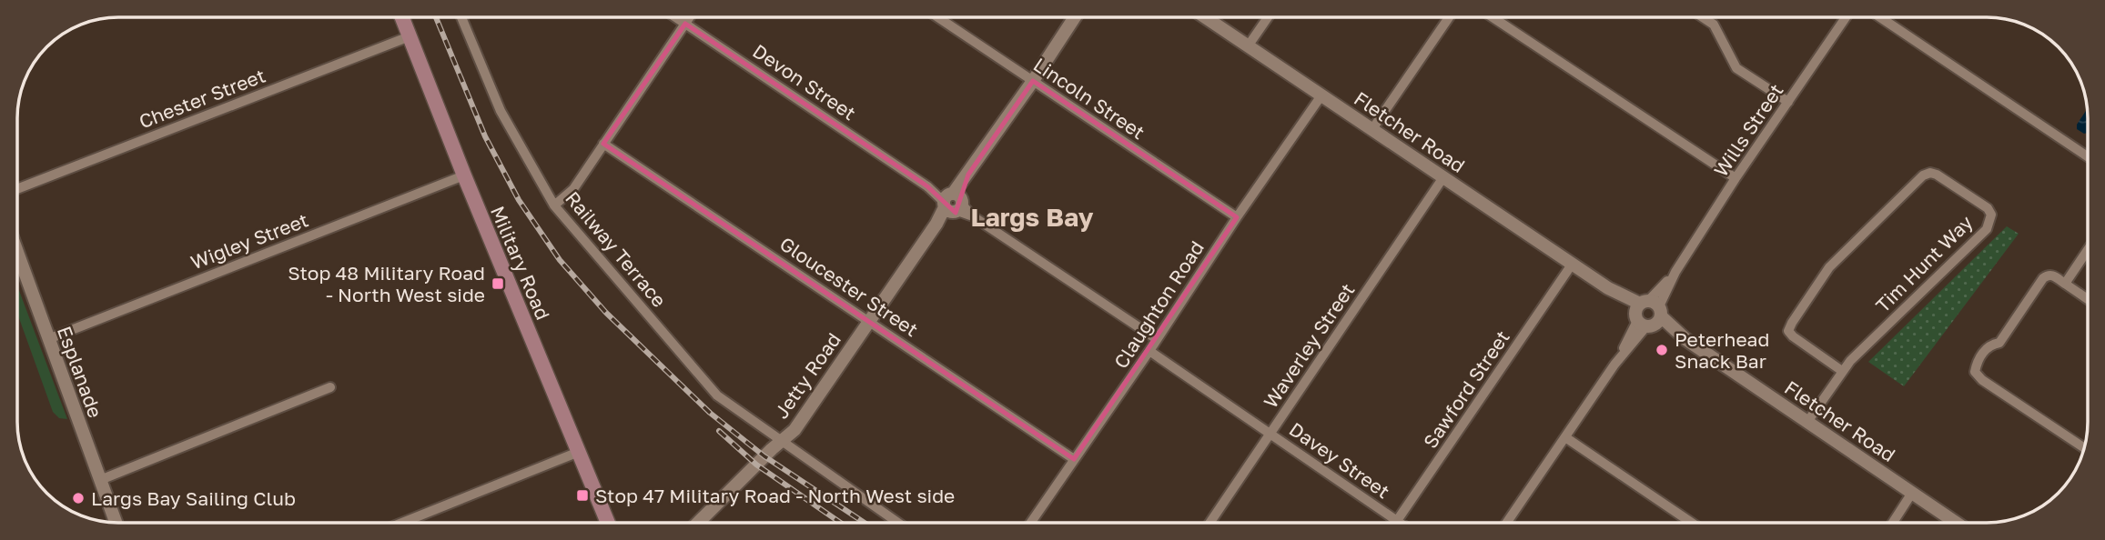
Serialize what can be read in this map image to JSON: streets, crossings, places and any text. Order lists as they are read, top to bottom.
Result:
{
  "streets": {
    "main road": ["Military Road"],
    "street": [
      "Devon Street",
      "Chester Street",
      "Lincoln Street",
      "Wills Street",
      "Fletcher Road",
      "Wigley Street",
      "Railway Terrace",
      "Tim Hunt Way",
      "Gloucester Street",
      "Claughton Road",
      "Waverley Street",
      "Esplanade",
      "Jetty Road",
      "Sawford Street",
      "Davey Street"
    ]
  },
  "crossings": [
    ["Devon Street", "Claughton Road"],
    ["Devon Street", "Jetty Road"],
    ["Chester Street", "Military Road"],
    ["Lincoln Street", "Claughton Road"],
    ["Wills Street", "Fletcher Road"],
    ["Fletcher Road", "Tim Hunt Way"],
    ["Fletcher Road", "Claughton Road"],
    ["Fletcher Road", "Waverley Street"],
    ["Fletcher Road", "Sawford Street"],
    ["Wigley Street", "Military Road"],
    ["Wigley Street", "Esplanade"],
    ["Railway Terrace", "Jetty Road"],
    ["Gloucester Street", "Claughton Road"],
    ["Gloucester Street", "Jetty Road"],
    ["Claughton Road", "Davey Street"],
    ["Waverley Street", "Davey Street"],
    ["Sawford Street", "Davey Street"]
  ],
  "districts": ["Largs Bay"],
  "places": {
    "transit": ["Stop 48 Military Road - North West side", "Stop 47 Military Road - North West side"],
    "other": ["Peterhead Snack Bar", "Largs Bay Sailing Club"]
  }
}
